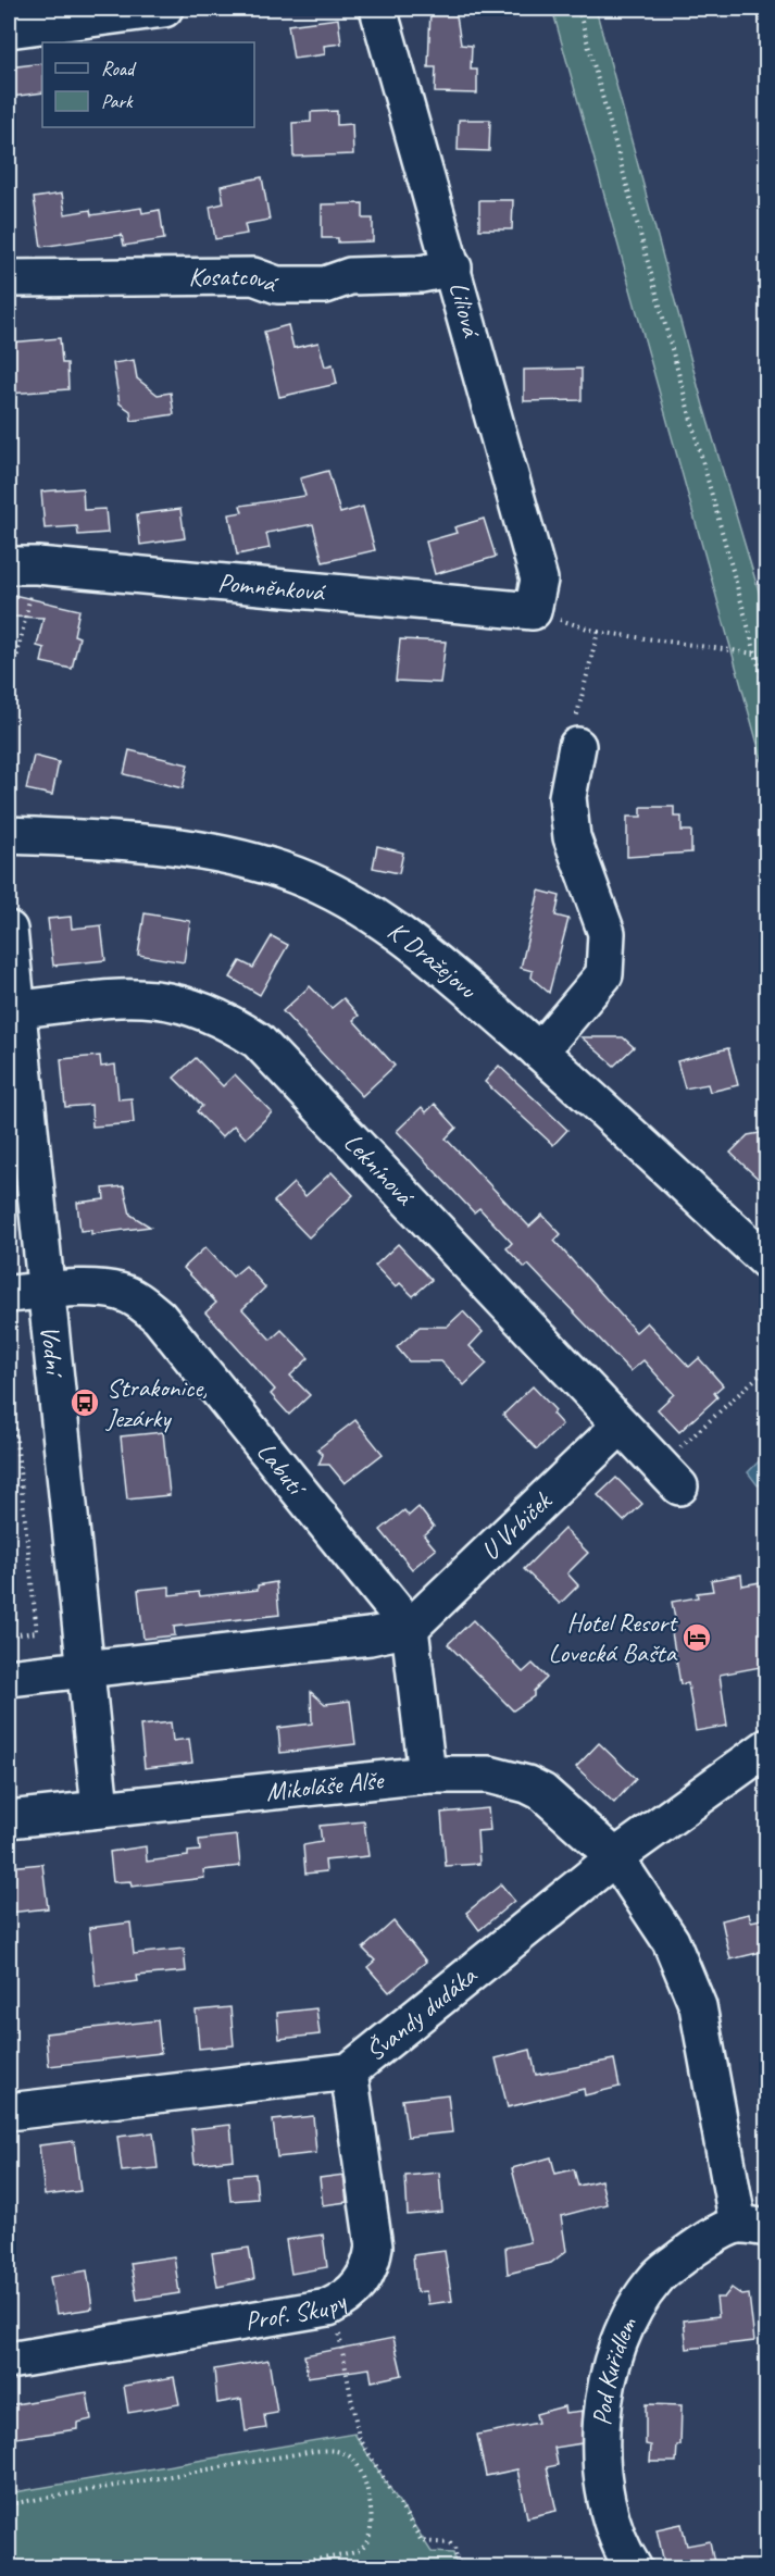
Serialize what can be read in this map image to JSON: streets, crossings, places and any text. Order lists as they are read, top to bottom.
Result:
{
  "streets": {
    "street": [
      "Kosatcová",
      "Liliová",
      "Pomněnková",
      "K Dražejovu",
      "Leknínová",
      "Vodní",
      "Labutí",
      "U Vrbiček",
      "Mikoláše Alše",
      "Švandy dudáka",
      "Prof. Skupy",
      "Pod Kuřidlem"
    ]
  },
  "crossings": [
    ["Kosatcová", "Liliová"],
    ["Liliová", "Pomněnková"],
    ["Leknínová", "Vodní"],
    ["Leknínová", "U Vrbiček"],
    ["Vodní", "Labutí"],
    ["Labutí", "U Vrbiček"],
    ["Mikoláše Alše", "Švandy dudáka"],
    ["Mikoláše Alše", "Pod Kuřidlem"],
    ["Švandy dudáka", "Prof. Skupy"],
    ["Švandy dudáka", "Pod Kuřidlem"]
  ],
  "places": {
    "bus stop": ["Strakonice, Jezárky"],
    "hotel": ["Hotel Resort Lovecká Bašta"]
  },
  "legend": ["Road", "Park"]
}
